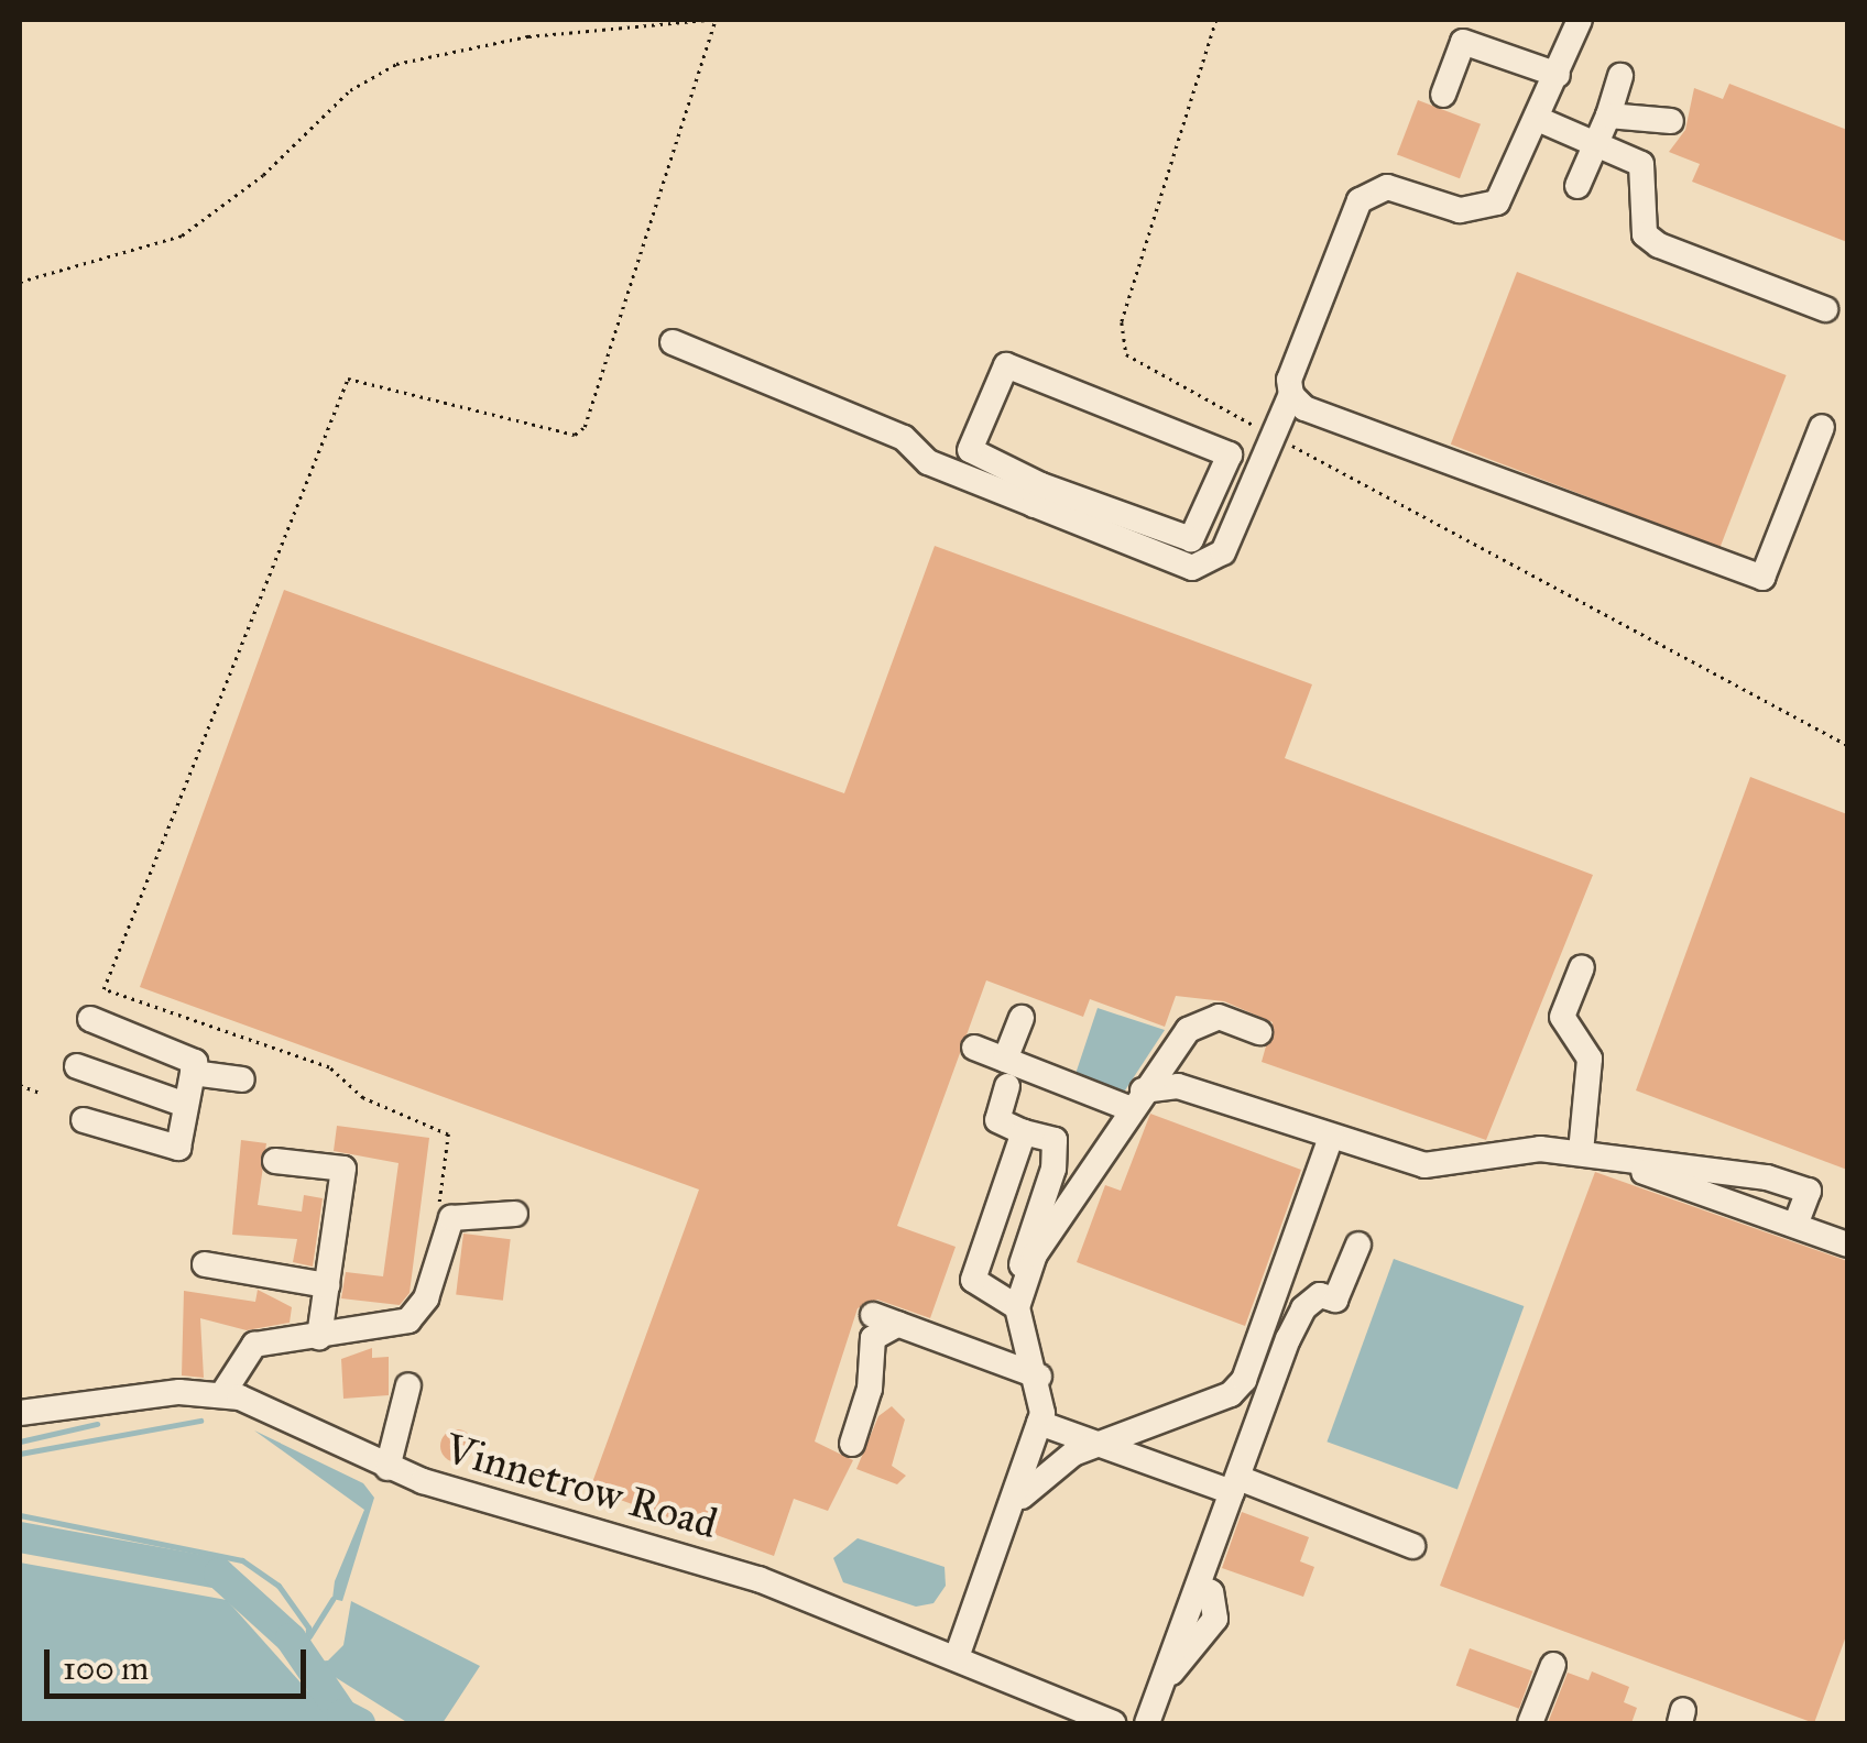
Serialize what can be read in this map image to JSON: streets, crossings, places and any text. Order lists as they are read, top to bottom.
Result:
{
  "streets": {
    "street": ["Vinnetrow Road"]
  },
  "scale_bar": "100 m"
}
